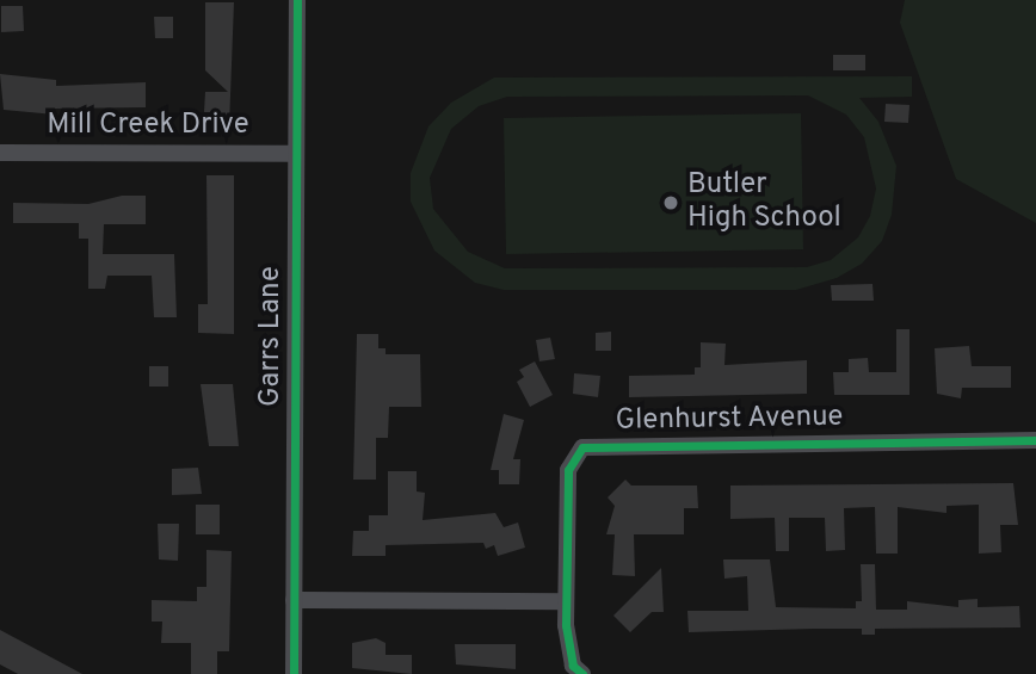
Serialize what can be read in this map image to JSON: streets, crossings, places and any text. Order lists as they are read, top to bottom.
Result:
{
  "streets": {
    "street": ["Mill Creek Drive", "Garrs Lane", "Glenhurst Avenue"]
  },
  "crossings": [
    ["Mill Creek Drive", "Garrs Lane"]
  ],
  "places": ["Butler High School"]
}
